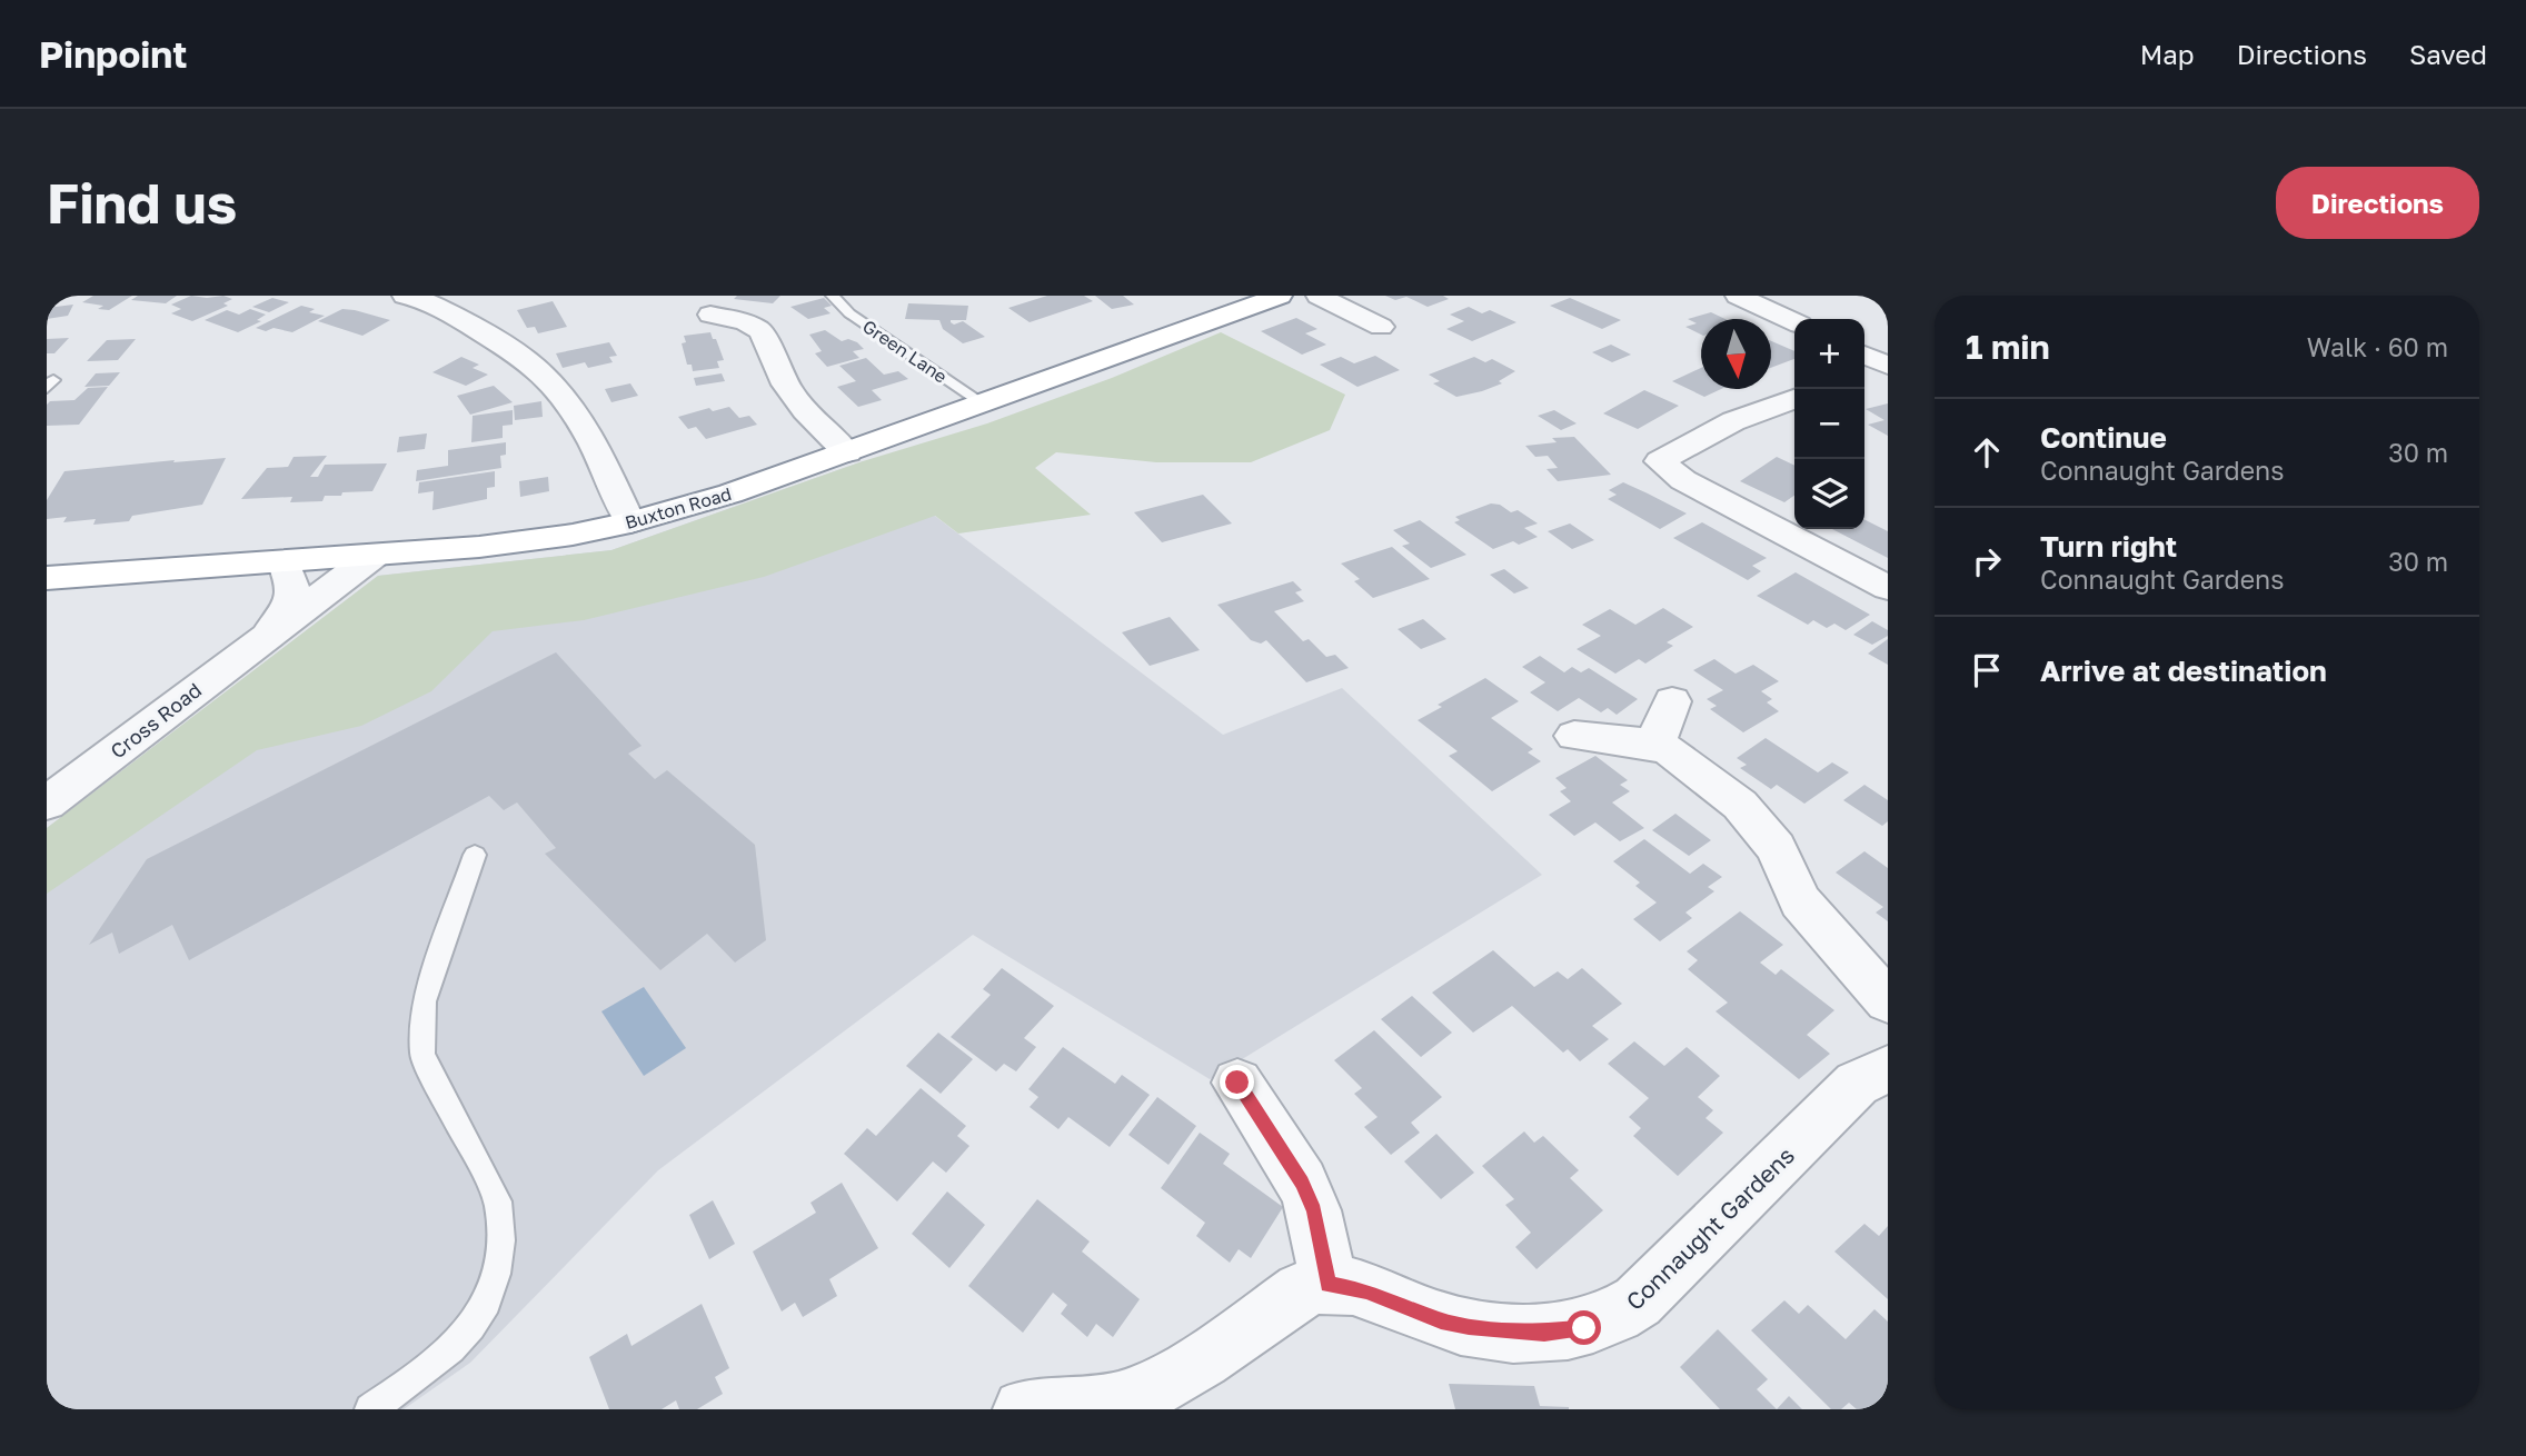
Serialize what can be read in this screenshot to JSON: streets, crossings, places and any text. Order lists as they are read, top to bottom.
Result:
{
  "streets": {
    "highway": ["Buxton Road"],
    "street": ["Cross Road", "Connaught Gardens"],
    "lane": ["Green Lane"]
  },
  "crossings": [
    ["Green Lane", "Buxton Road"],
    ["Buxton Road", "Cross Road"]
  ],
  "north": "bottom",
  "page": {
    "header": "Pinpoint",
    "nav": ["Map", "Directions", "Saved"],
    "buttons": "Directions",
    "title": "Find us",
    "heading": ["1 min", "Walk · 60 m"],
    "map_buttons": ["+", "−"],
    "list": [
      ["Continue", "Connaught Gardens", "30 m"],
      ["Turn right", "Connaught Gardens", "30 m"],
      "Arrive at destination"
    ]
  }
}
